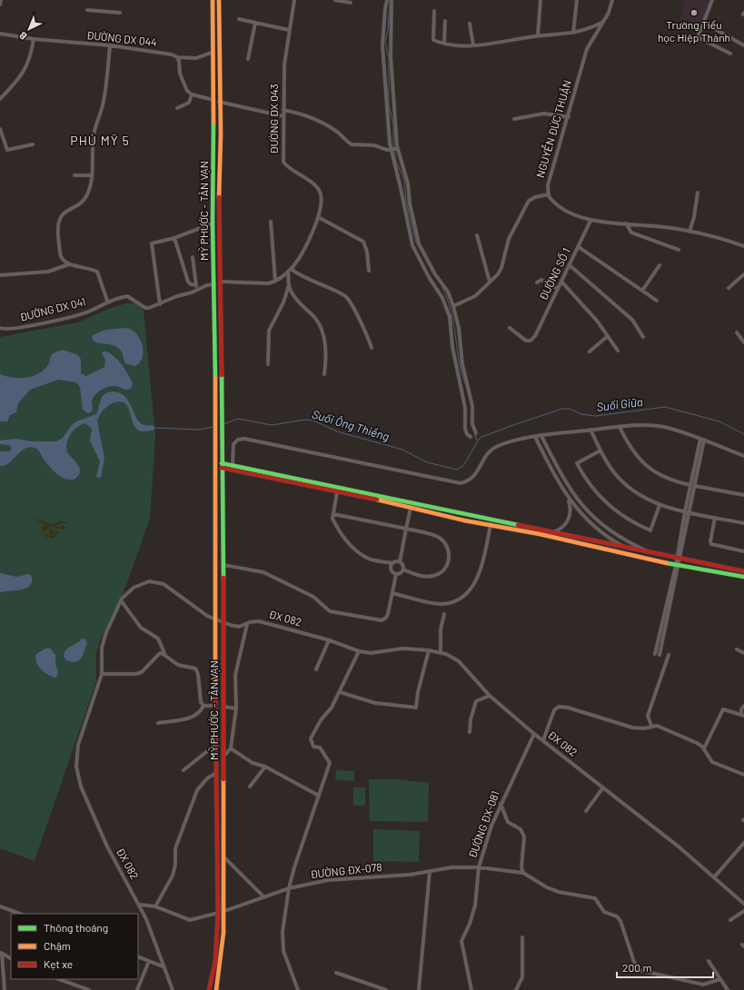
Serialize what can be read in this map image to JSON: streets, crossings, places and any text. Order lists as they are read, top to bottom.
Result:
{
  "streets": {
    "main road": ["MỸ PHƯỚC - TÂN VẠN"],
    "street": [
      "ĐƯỜNG DX 044",
      "ĐƯỜNG DX 043",
      "NGUYỄN ĐỨC THUẬN",
      "ĐƯỜNG SỐ 1",
      "ĐƯỜNG DX 041",
      "ĐX 082",
      "ĐƯỜNG ĐX-081",
      "ĐƯỜNG ĐX-078"
    ]
  },
  "crossings": [
    ["ĐƯỜNG DX 044", "MỸ PHƯỚC - TÂN VẠN"],
    ["ĐƯỜNG DX 043", "MỸ PHƯỚC - TÂN VẠN"],
    ["NGUYỄN ĐỨC THUẬN", "ĐƯỜNG SỐ 1"],
    ["MỸ PHƯỚC - TÂN VẠN", "ĐX 082"],
    ["MỸ PHƯỚC - TÂN VẠN", "ĐƯỜNG ĐX-078"],
    ["ĐX 082", "ĐƯỜNG ĐX-081"],
    ["ĐƯỜNG ĐX-081", "ĐƯỜNG ĐX-078"]
  ],
  "districts": ["PHÚ MỸ 5"],
  "water": ["Suối Giữa", "Suối Ông Thiềng"],
  "places": ["Trường Tiểu học Hiệp Thành"],
  "legend": ["Thông thoáng", "Chậm", "Kẹt xe"],
  "scale_bar": "200 m",
  "north": "bottom left"
}
